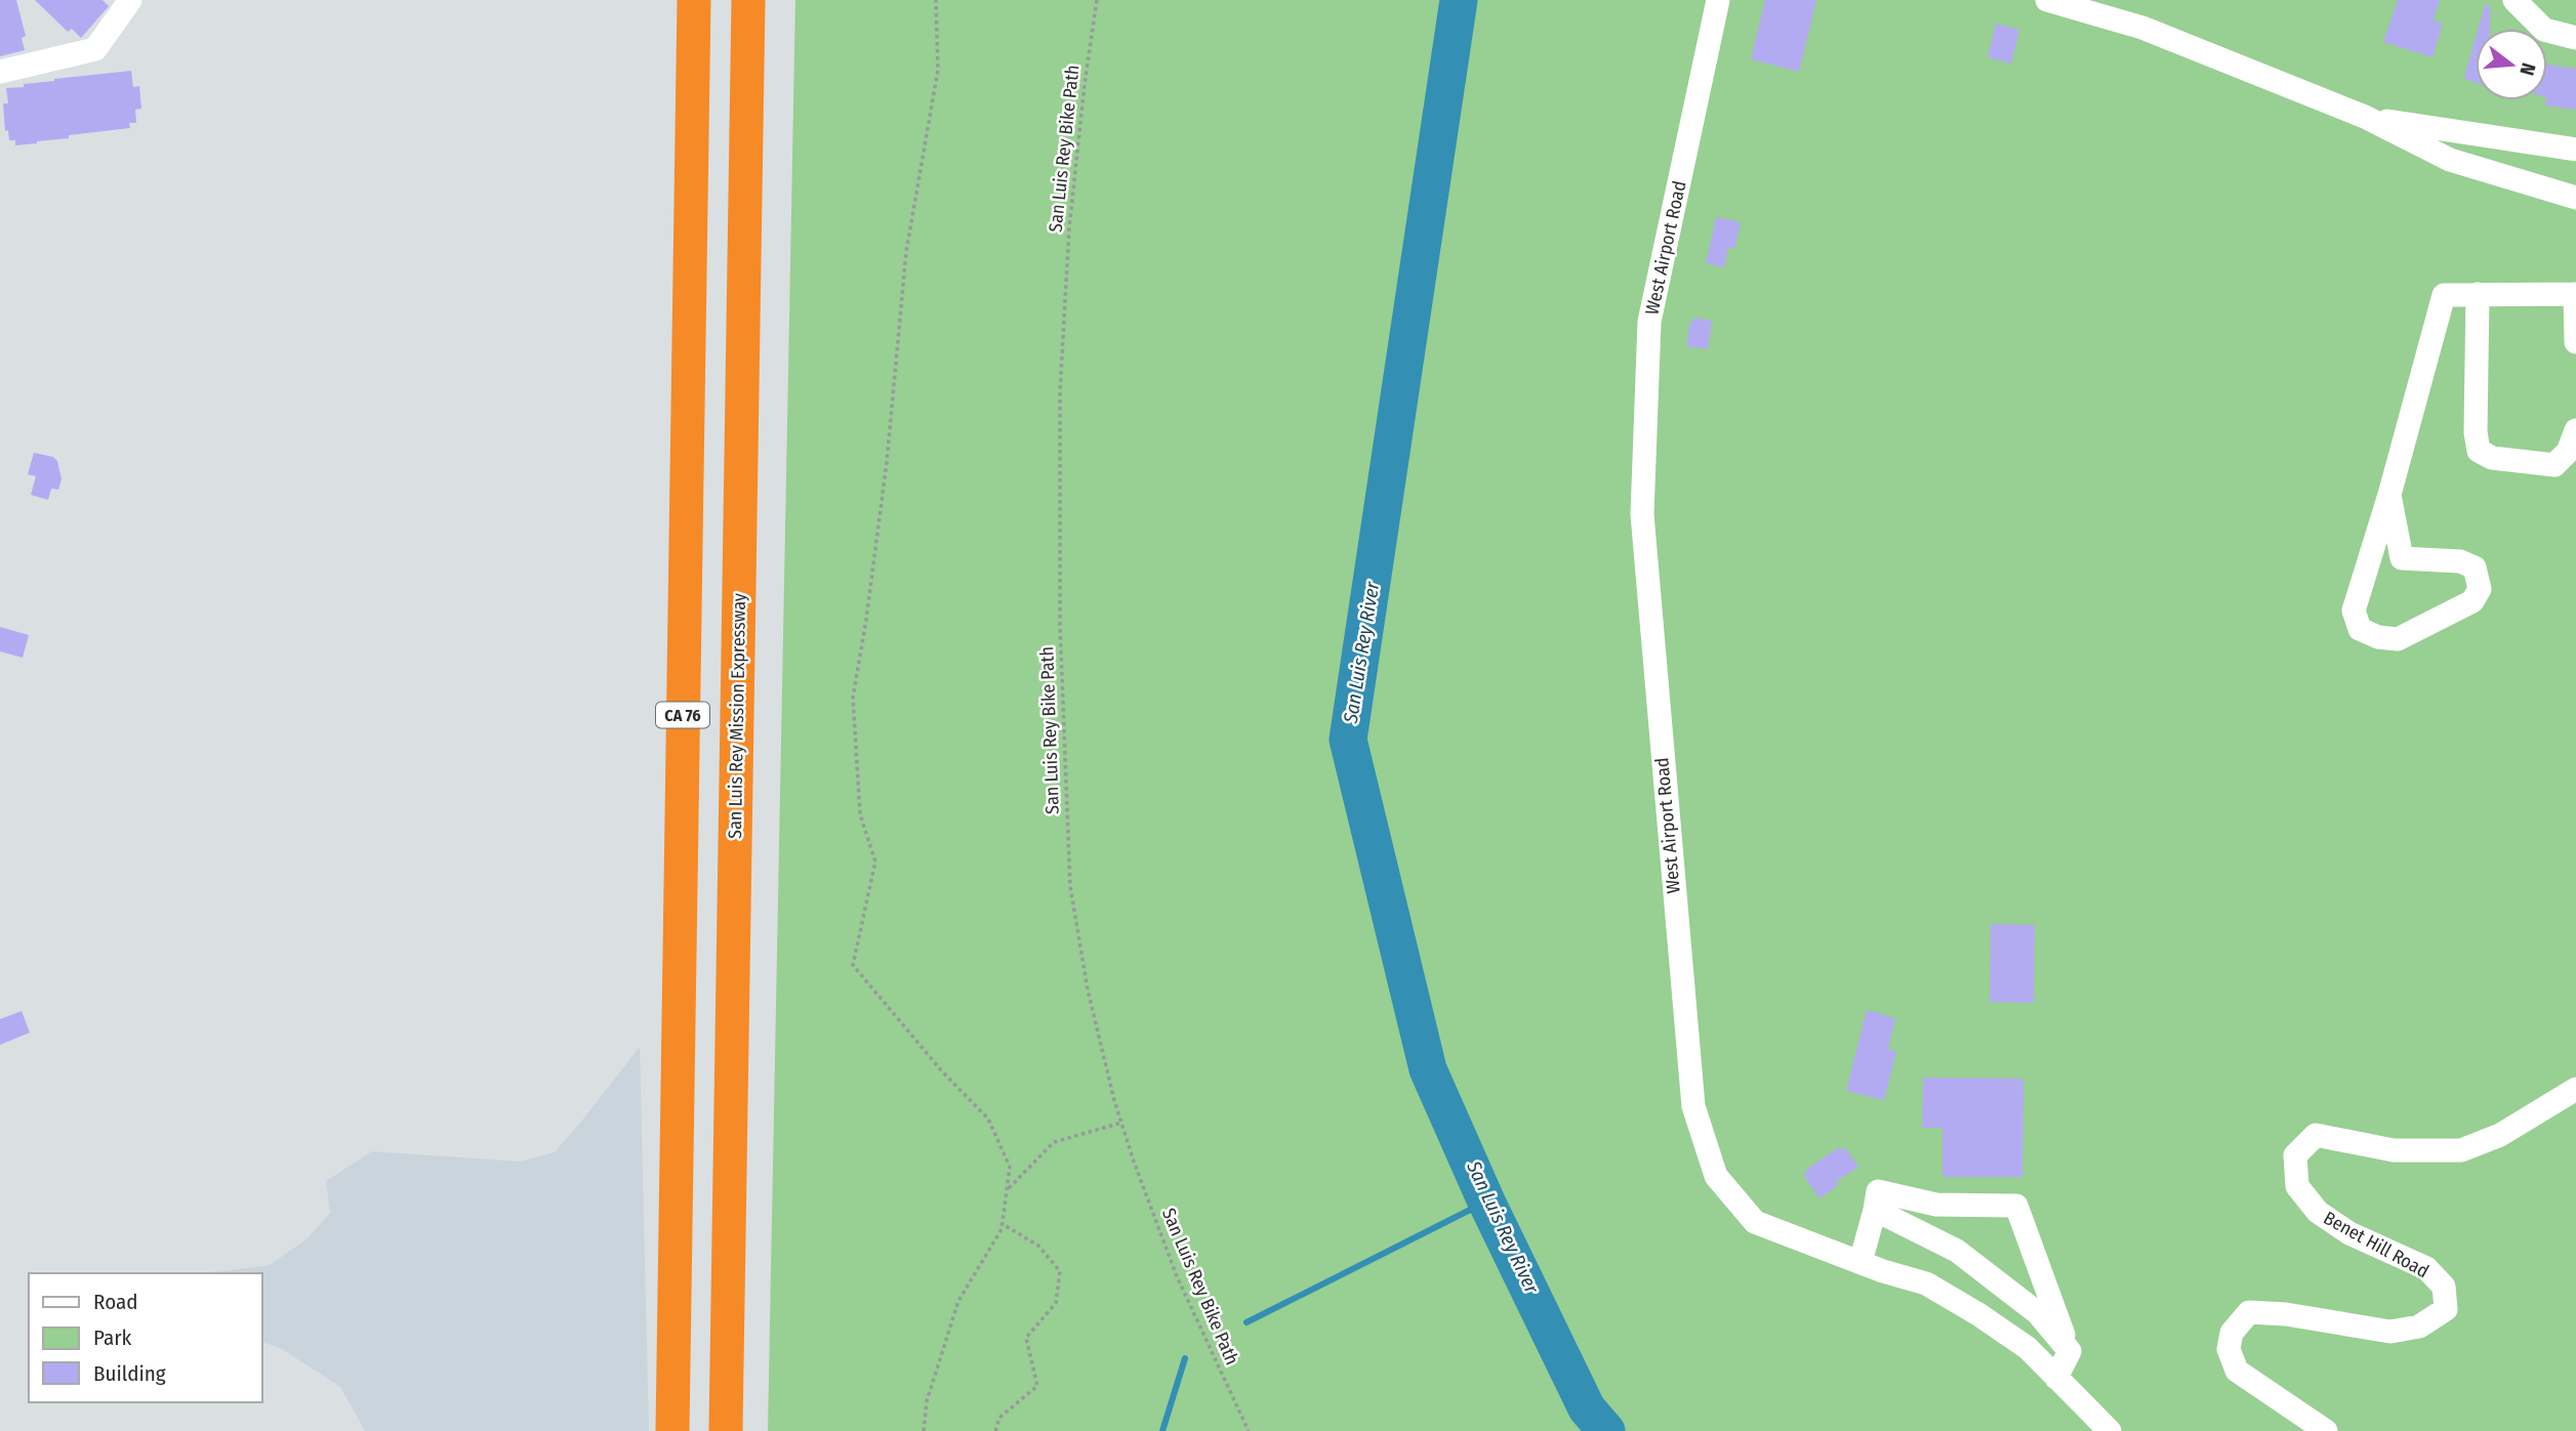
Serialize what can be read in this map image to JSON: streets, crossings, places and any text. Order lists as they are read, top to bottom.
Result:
{
  "streets": {
    "highway": ["CA 76", "San Luis Rey Mission Expressway"],
    "street": ["West Airport Road", "Benet Hill Road"],
    "path": ["San Luis Rey Bike Path"]
  },
  "water": ["San Luis Rey River"],
  "legend": ["Road", "Park", "Building"],
  "north": "right"
}
